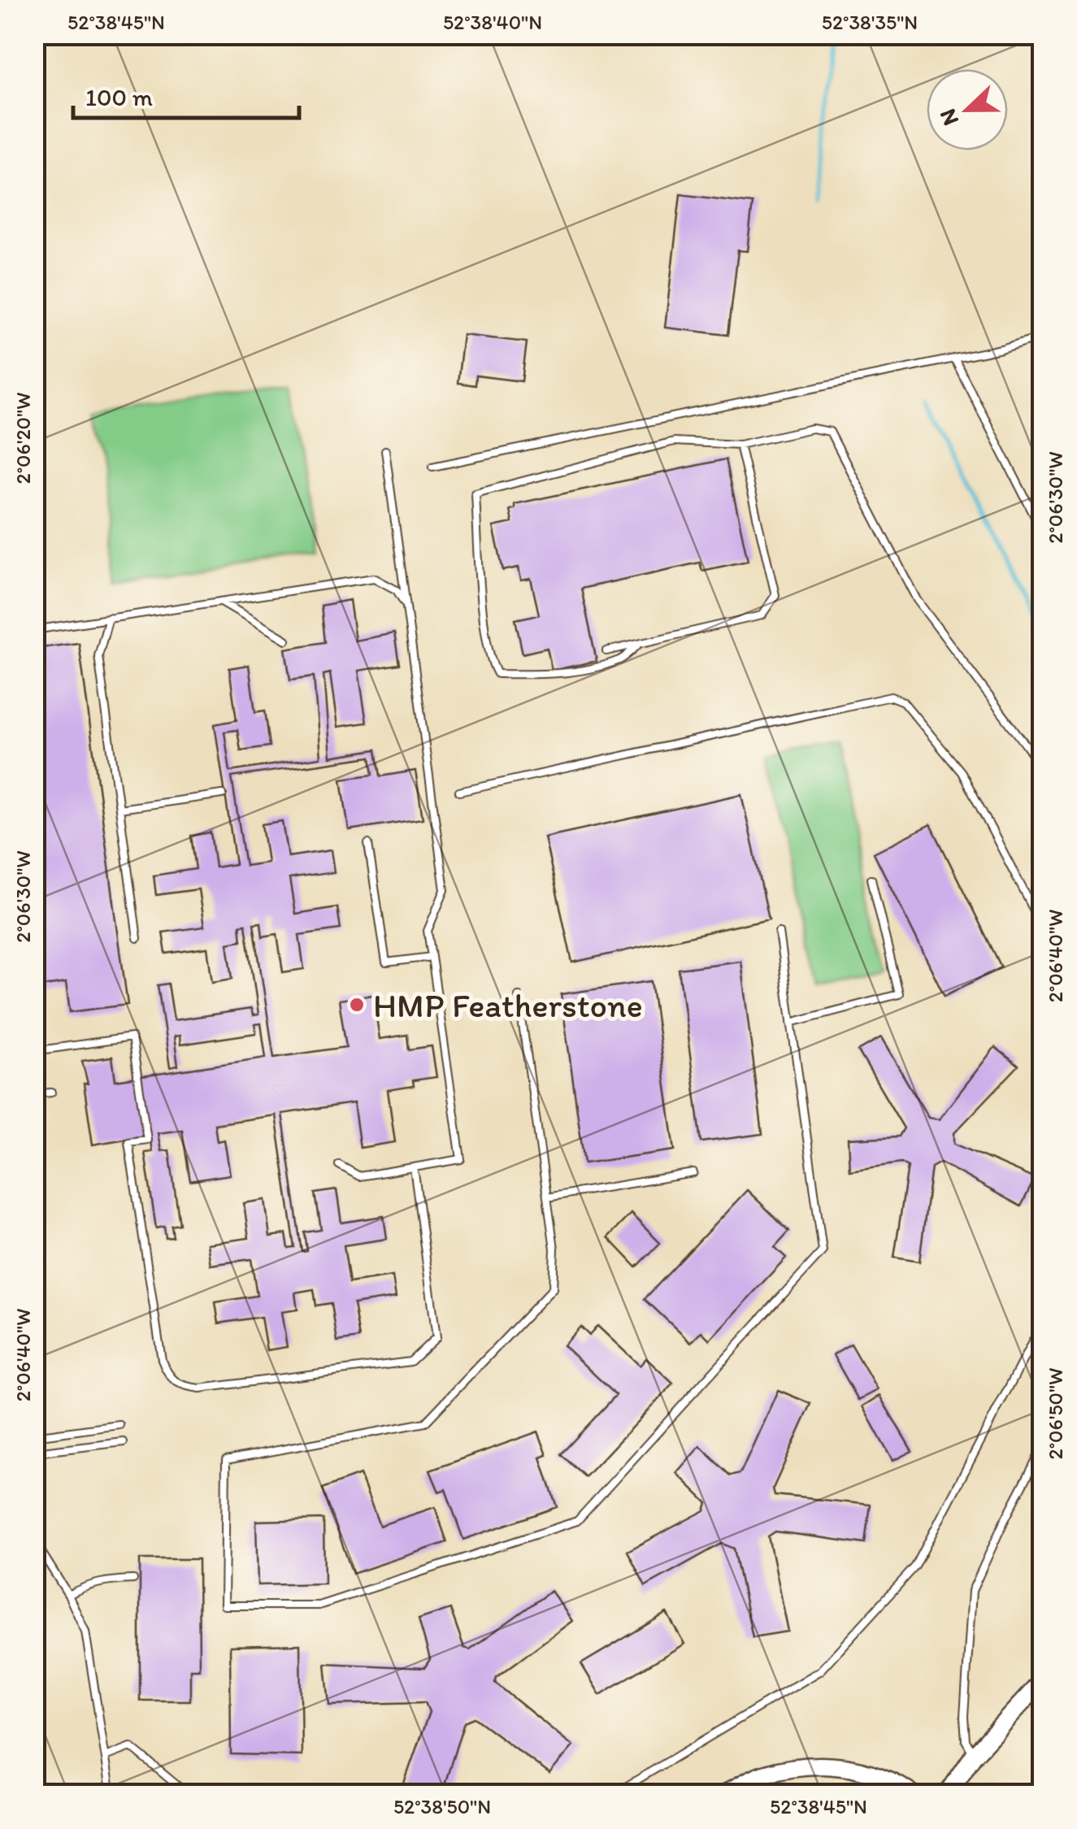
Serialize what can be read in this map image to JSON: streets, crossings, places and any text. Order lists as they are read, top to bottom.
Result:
{
  "places": ["HMP Featherstone"],
  "scale_bar": "100 m",
  "north": "left",
  "coordinates": [
    "52°38'45\"N",
    "52°38'40\"N",
    "52°38'35\"N",
    "2°06'20\"W",
    "2°06'30\"W",
    "2°06'40\"W",
    "2°06'50\"W",
    "52°38'50\"N"
  ]
}
